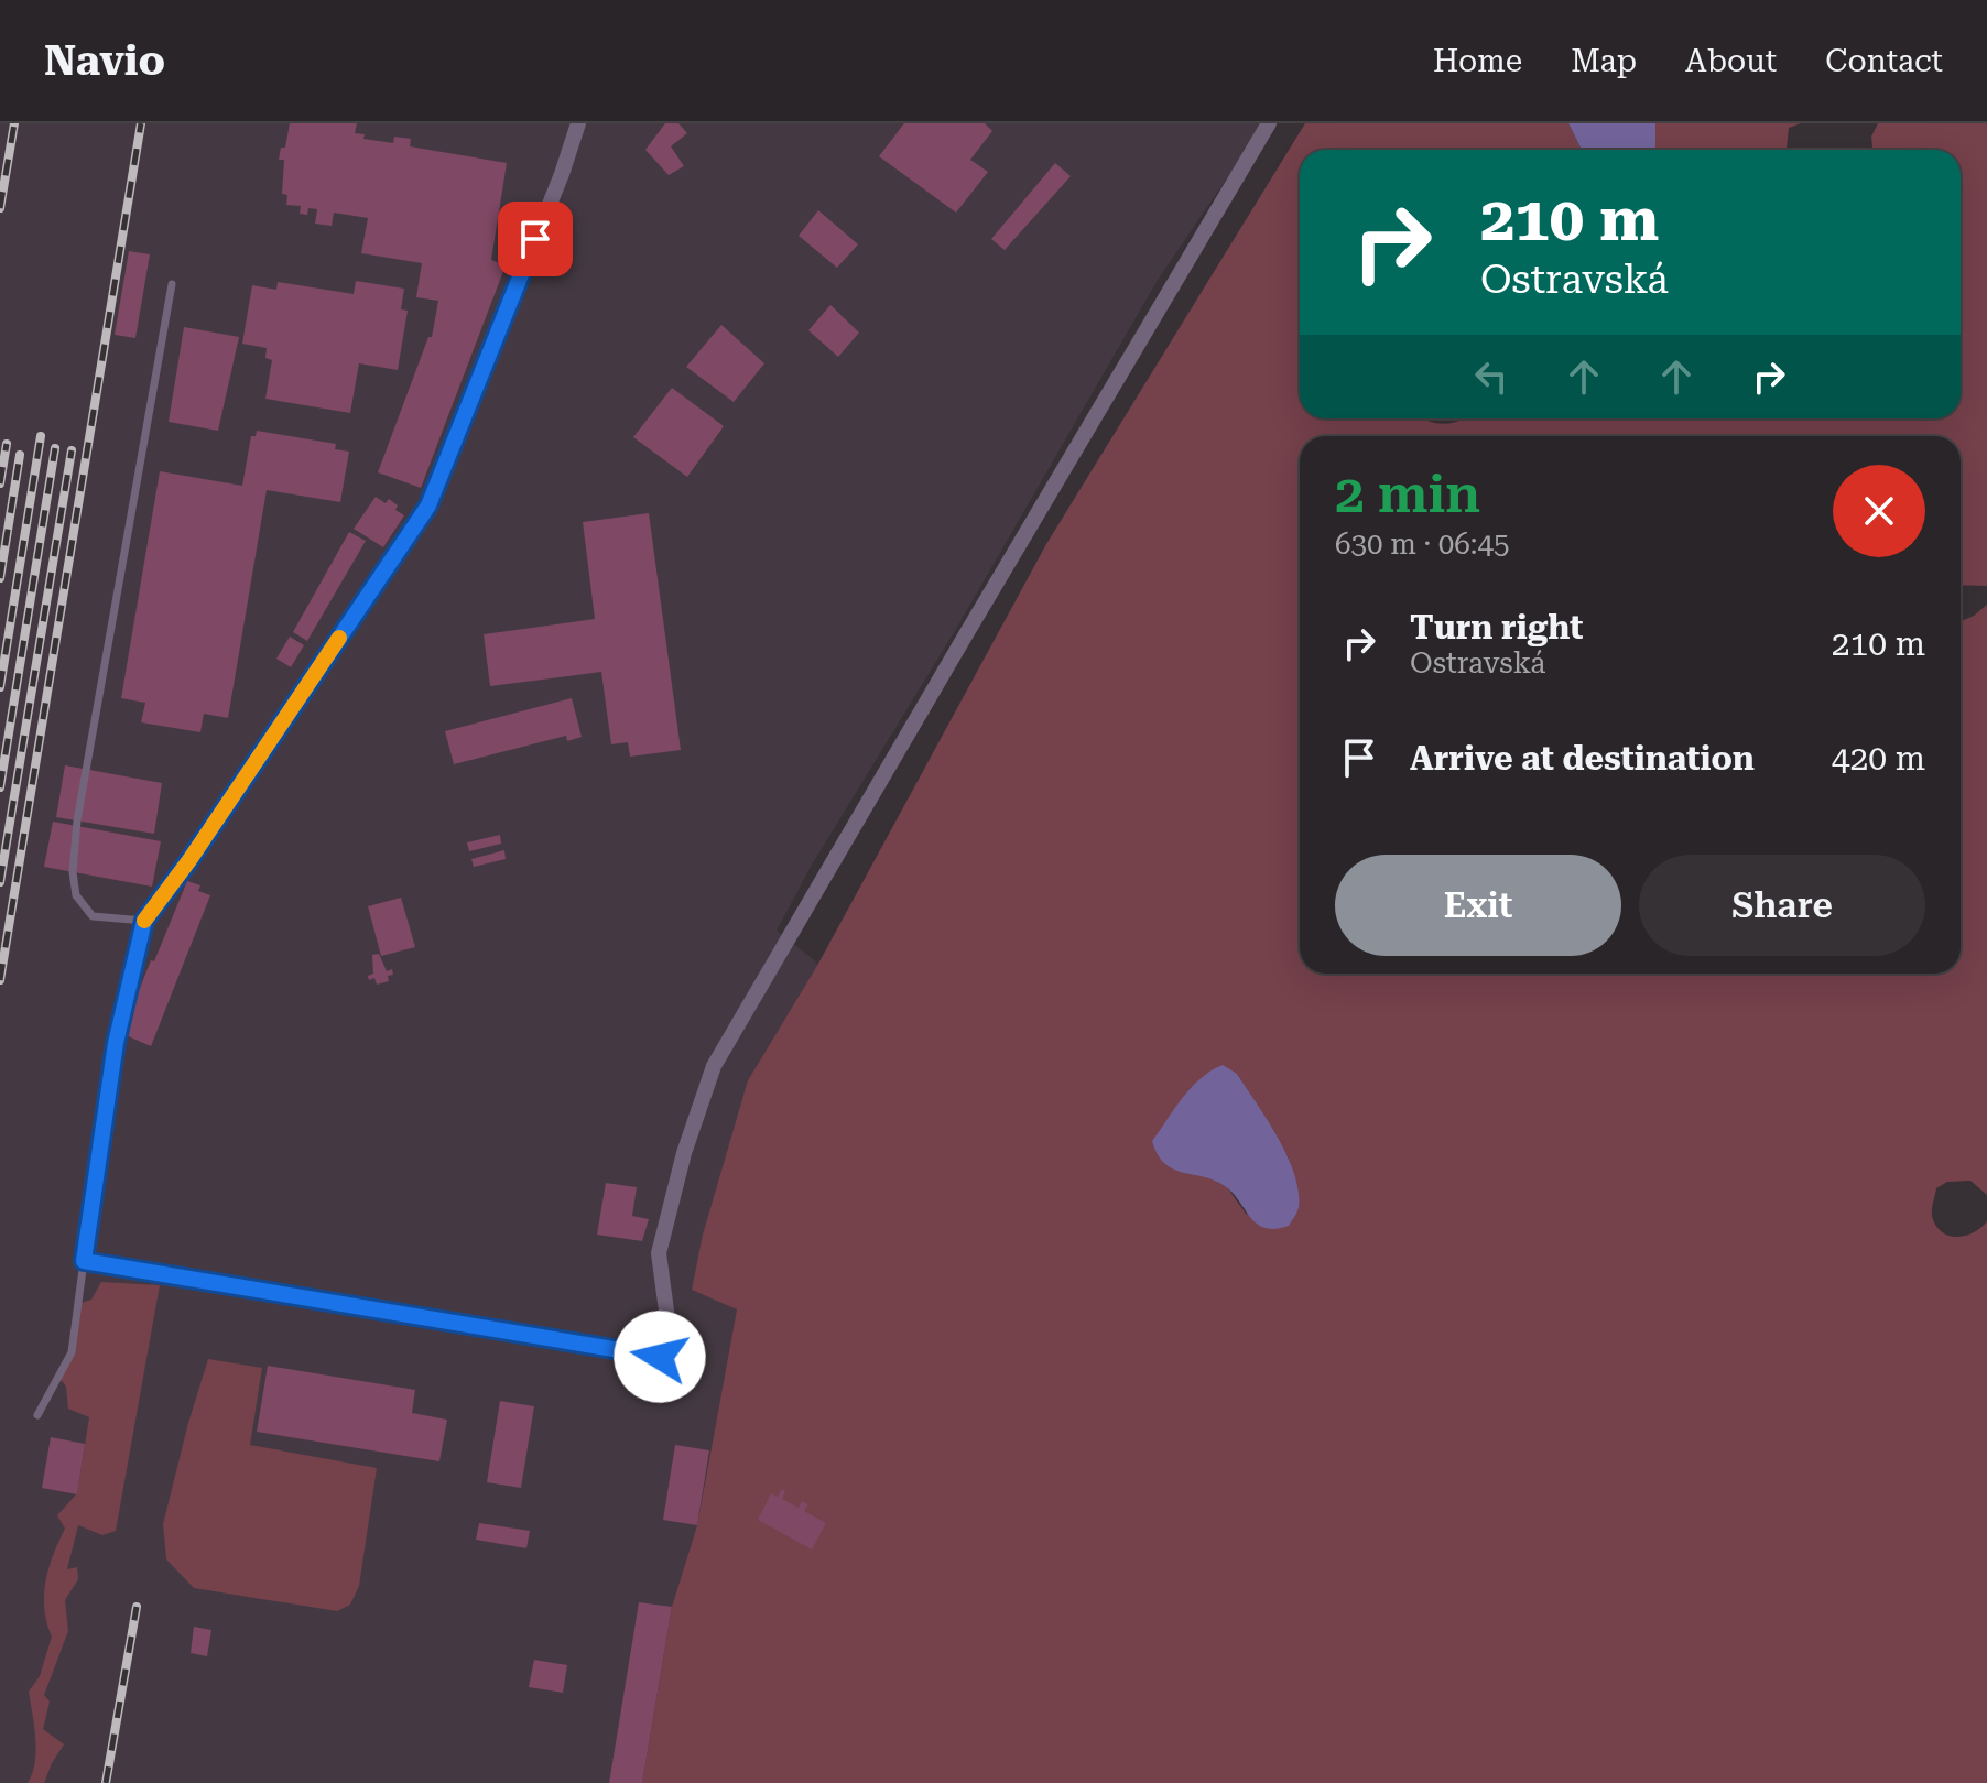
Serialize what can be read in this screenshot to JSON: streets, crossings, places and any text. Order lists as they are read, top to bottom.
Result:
{
  "page": {
    "header": "Navio",
    "nav": [
      "Home",
      "Map",
      "About",
      "Contact"
    ],
    "turn": ["210 m", "Ostravská"],
    "heading": ["2 min", "630 m · 06:45"],
    "list": [
      {
        "name": "Turn right",
        "note": "Ostravská",
        "value": "210 m"
      },
      {
        "name": "Arrive at destination",
        "value": "420 m"
      }
    ],
    "buttons": ["Exit", "Share"]
  }
}
